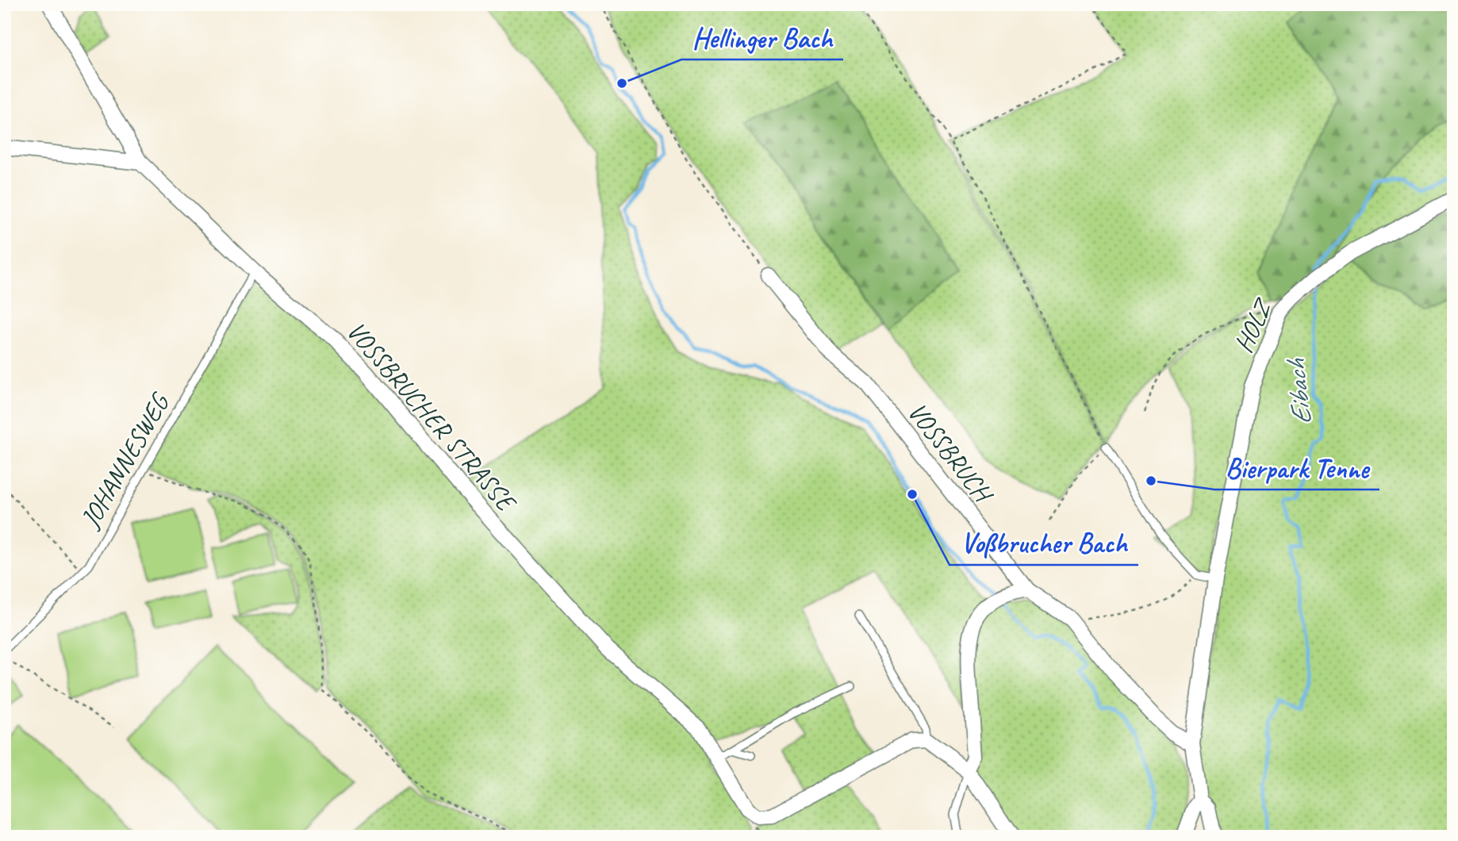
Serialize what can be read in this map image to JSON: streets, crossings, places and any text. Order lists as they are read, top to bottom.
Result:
{
  "streets": {
    "street": ["HOLZ", "VOSSBRUCHER STRASSE", "VOSSBRUCH"],
    "lane": ["JOHANNESWEG"]
  },
  "crossings": [
    ["VOSSBRUCHER STRASSE", "JOHANNESWEG"]
  ],
  "water": ["Eibach"],
  "places": ["Hellinger Bach", "Bierpark Tenne", "Voßbrucher Bach"]
}
